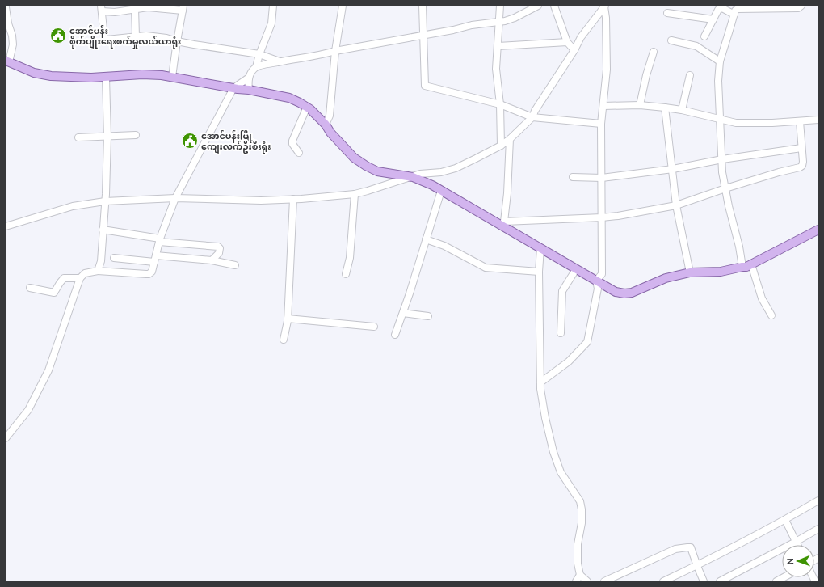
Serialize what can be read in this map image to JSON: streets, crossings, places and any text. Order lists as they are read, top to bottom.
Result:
{
  "places": {
    "public building": ["အောင်ပန်း စိုက်ပျိုးရေးစက်မှုလယ်ယာရုံး", "အောင်ပန်းမြို့ ကျေးလက်ဦးစီးရုံး"]
  },
  "north": "left"
}
